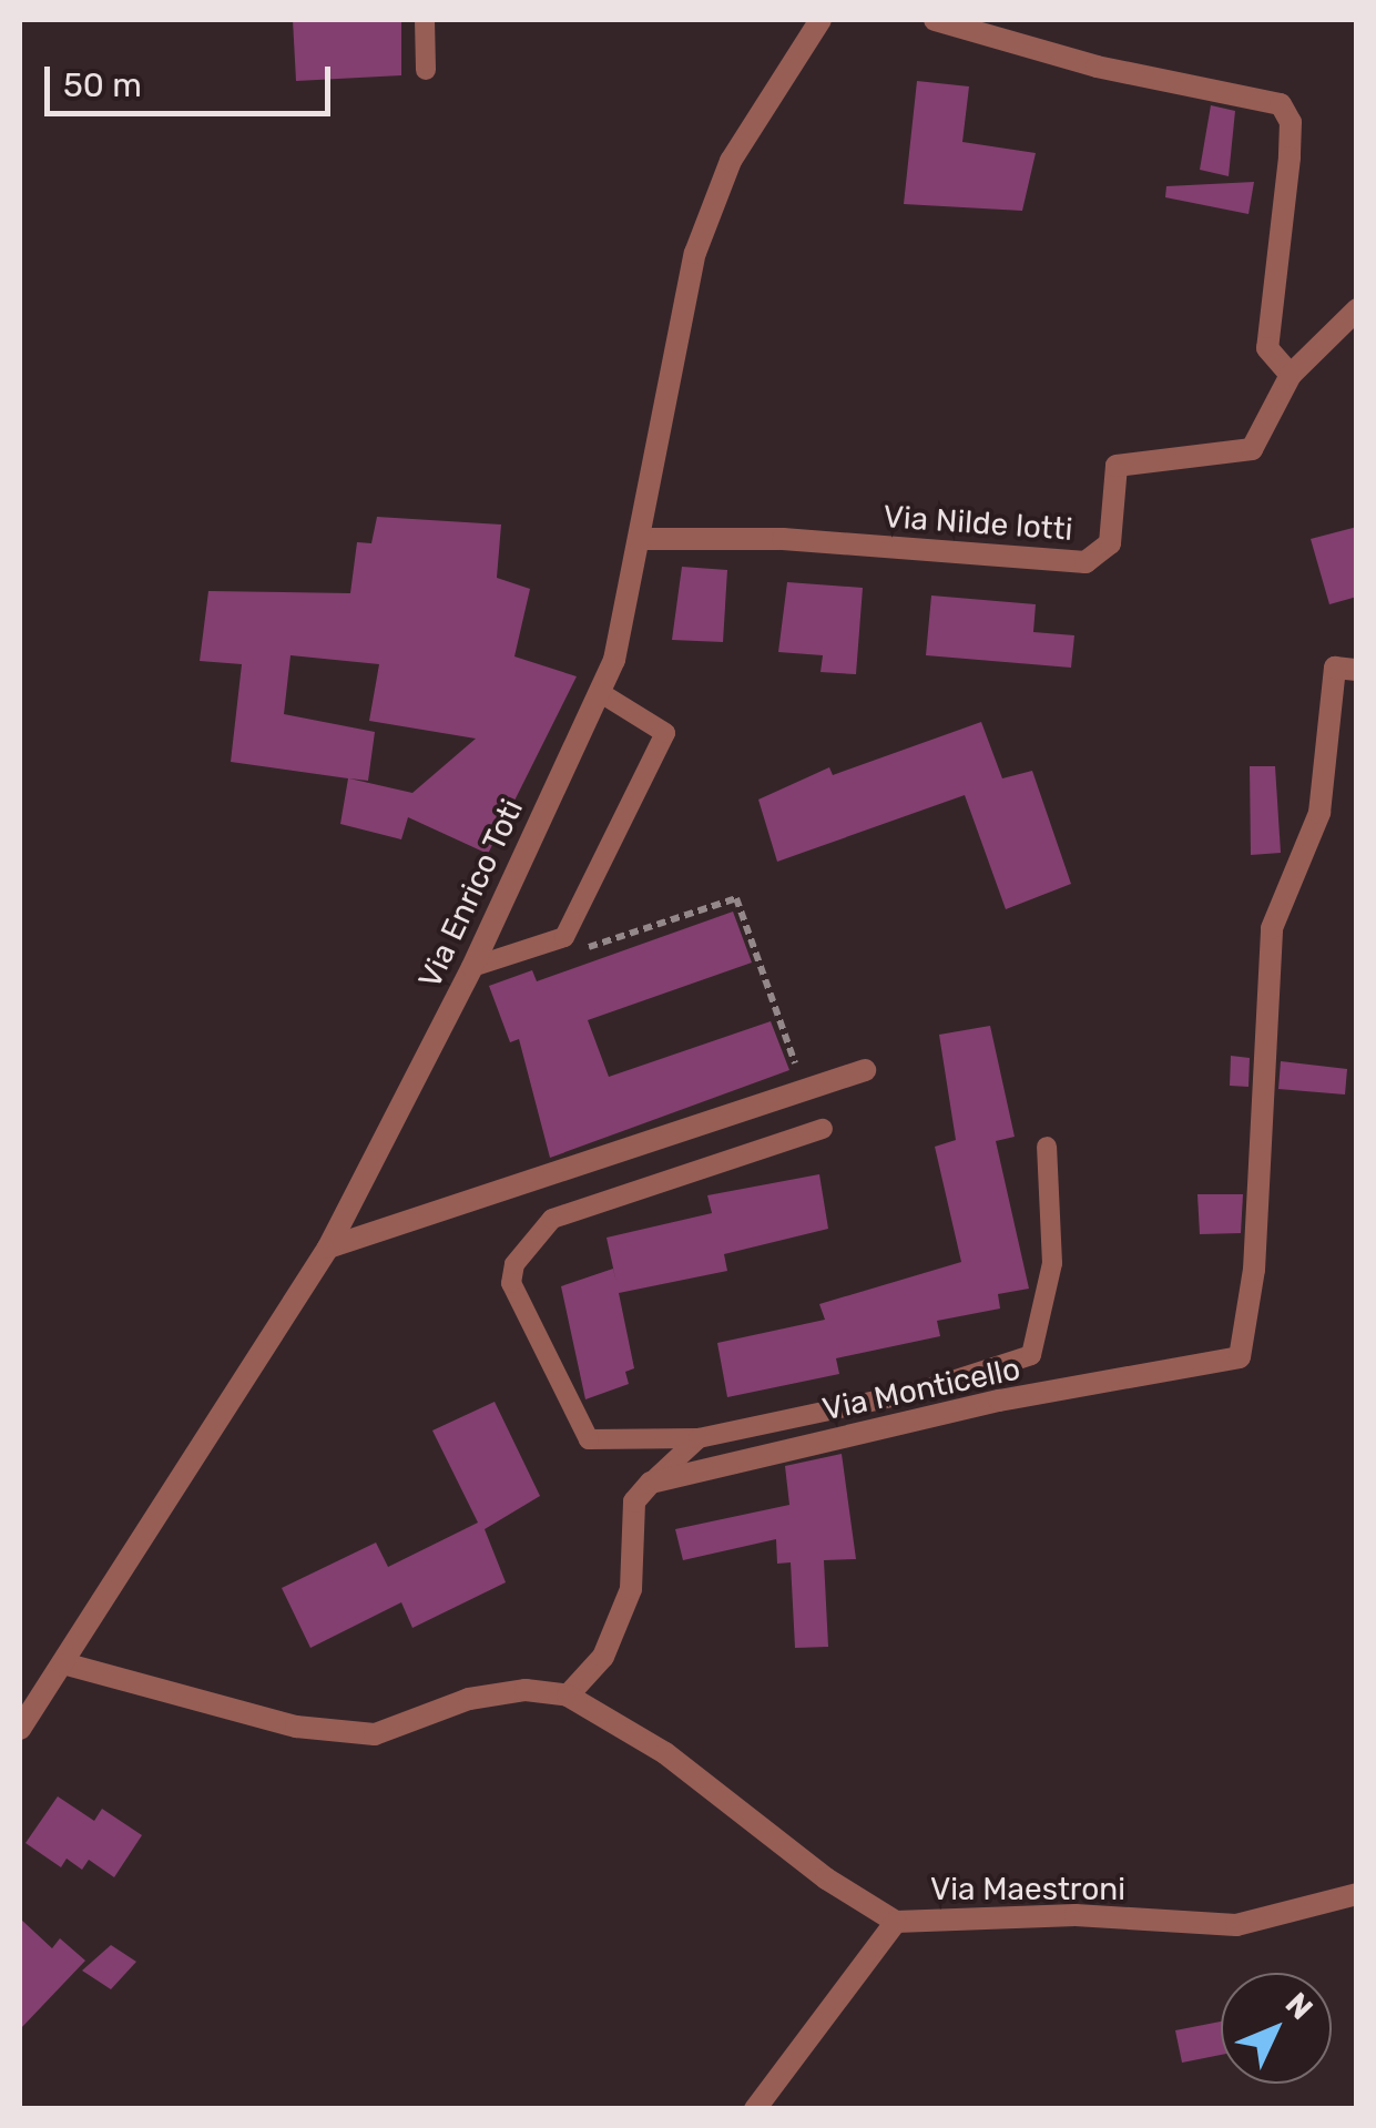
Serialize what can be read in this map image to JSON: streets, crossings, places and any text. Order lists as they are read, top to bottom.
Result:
{
  "streets": {
    "street": [
      "Via Nilde lotti",
      "Via Enrico Toti",
      "Via Monticello",
      "Via Maestroni"
    ]
  },
  "crossings": [
    ["Via Nilde lotti", "Via Enrico Toti"]
  ],
  "scale_bar": "50 m",
  "north": "top right"
}
